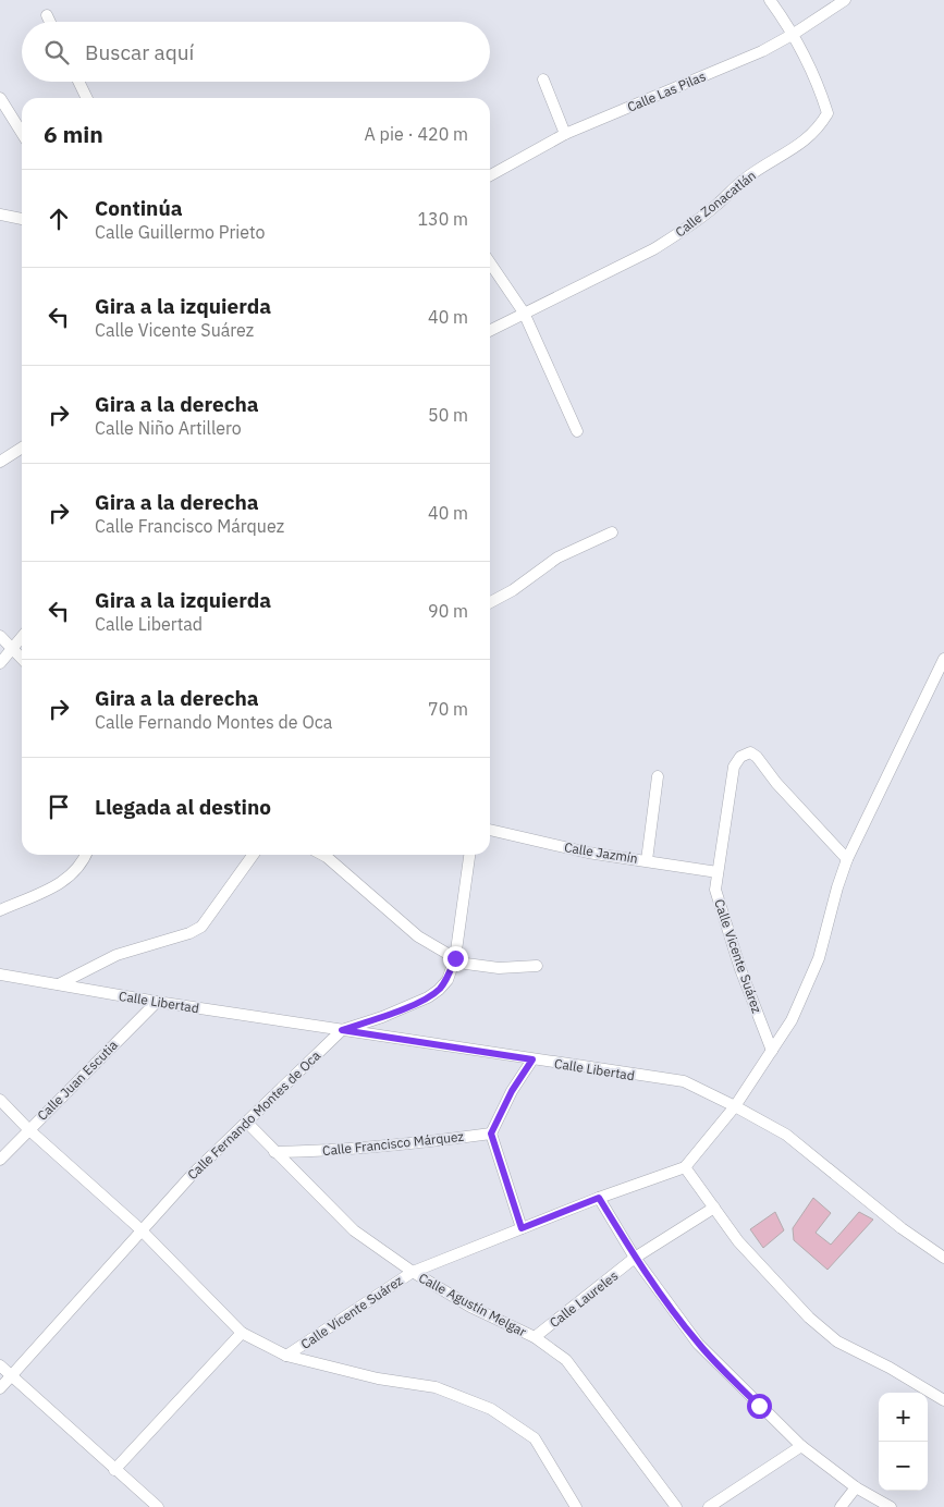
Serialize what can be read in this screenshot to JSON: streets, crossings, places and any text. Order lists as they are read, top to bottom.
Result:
{
  "streets": {
    "street": [
      "Calle Las Pilas",
      "Calle Zonacatlán",
      "Calle Jazmín",
      "Calle Vicente Suárez",
      "Calle Libertad",
      "Calle Juan Escutia",
      "Calle Fernando Montes de Oca",
      "Calle Francisco Márquez",
      "Calle Laureles",
      "Calle Agustín Melgar"
    ]
  },
  "crossings": [
    ["Calle Las Pilas", "Calle Zonacatlán"],
    ["Calle Jazmín", "Calle Vicente Suárez"],
    ["Calle Vicente Suárez", "Calle Agustín Melgar"],
    ["Calle Libertad", "Calle Juan Escutia"],
    ["Calle Libertad", "Calle Fernando Montes de Oca"],
    ["Calle Fernando Montes de Oca", "Calle Agustín Melgar"],
    ["Calle Francisco Márquez", "Calle Agustín Melgar"],
    ["Calle Laureles", "Calle Agustín Melgar"]
  ],
  "page": {
    "search": "Buscar aquí",
    "heading": ["6 min", "A pie · 420 m"],
    "list": [
      ["Continúa", "Calle Guillermo Prieto", "130 m"],
      ["Gira a la izquierda", "Calle Vicente Suárez", "40 m"],
      ["Gira a la derecha", "Calle Niño Artillero", "50 m"],
      ["Gira a la derecha", "Calle Francisco Márquez", "40 m"],
      ["Gira a la izquierda", "Calle Libertad", "90 m"],
      ["Gira a la derecha", "Calle Fernando Montes de Oca", "70 m"],
      "Llegada al destino"
    ],
    "map_buttons": ["+", "−"]
  }
}
